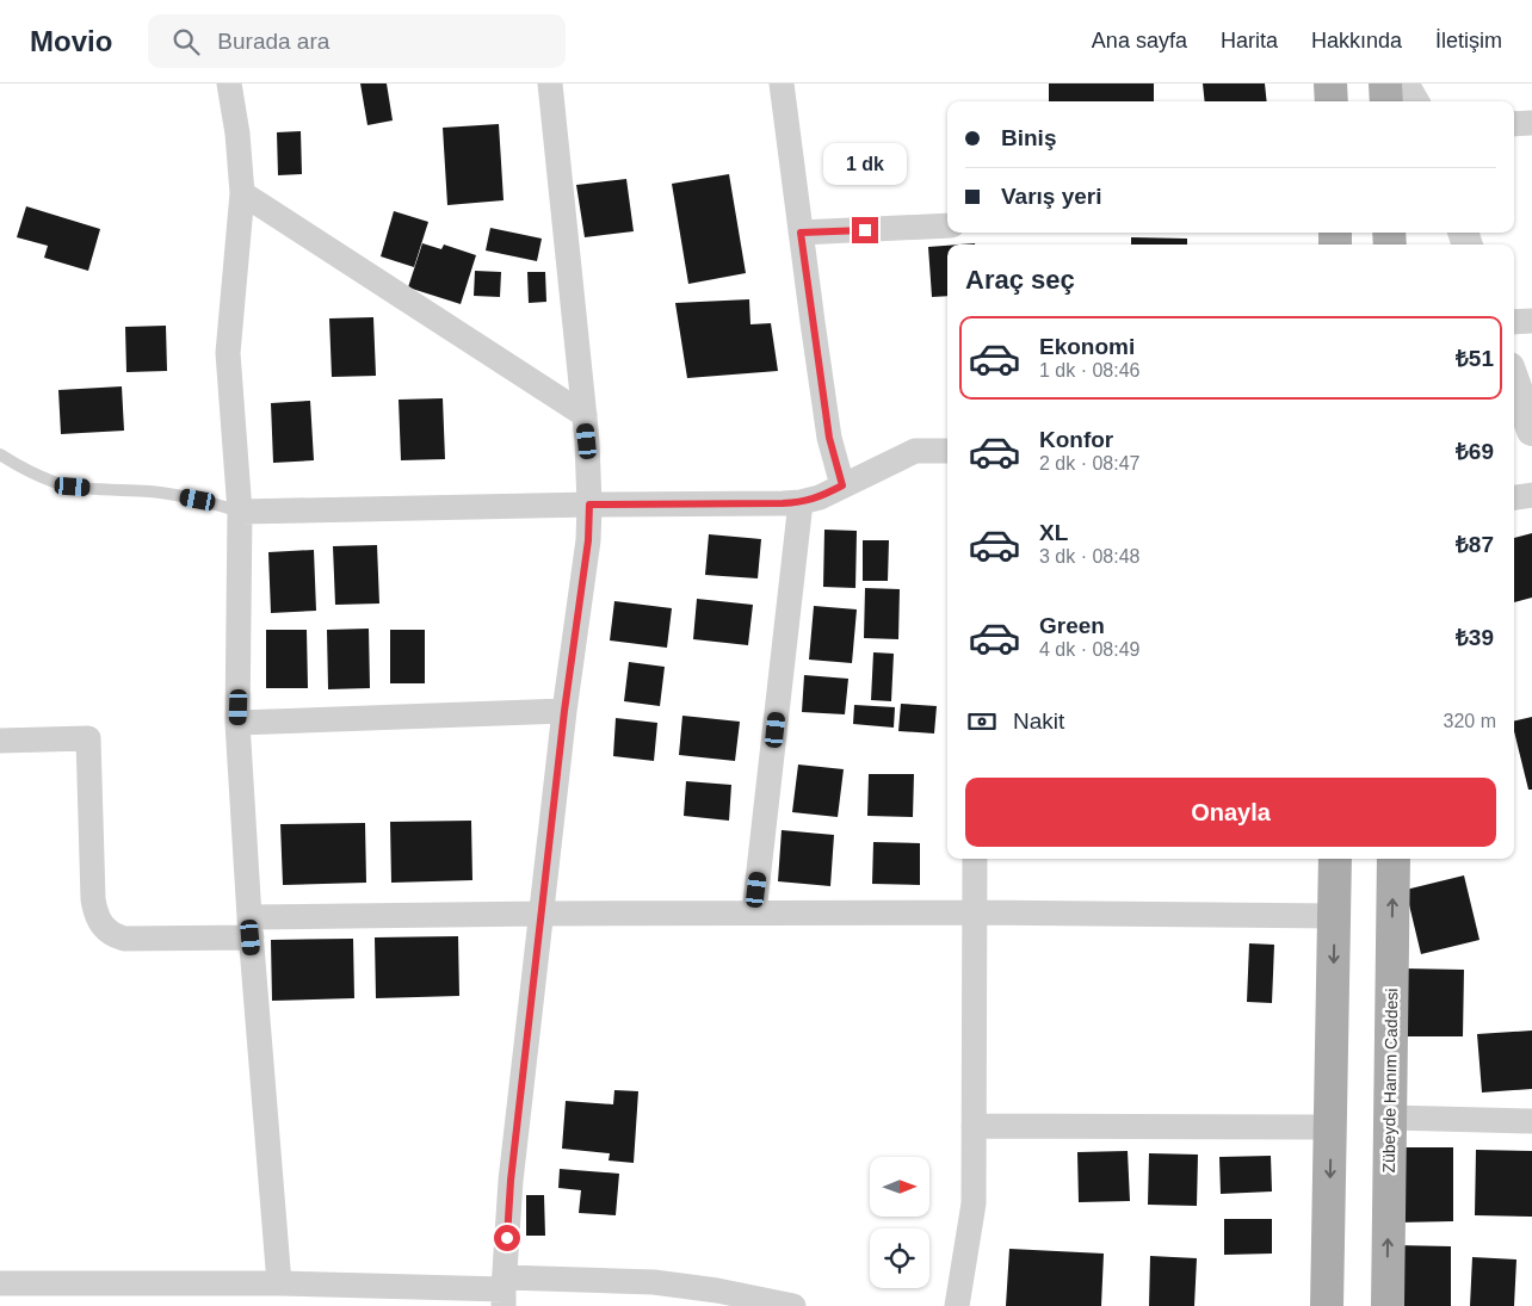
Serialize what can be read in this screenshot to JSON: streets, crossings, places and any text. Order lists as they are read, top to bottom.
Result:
{
  "streets": {
    "main road": ["Zübeyde Hanım Caddesi"]
  },
  "north": "right",
  "page": {
    "header": "Movio",
    "search": "Burada ara",
    "nav": [
      "Ana sayfa",
      "Harita",
      "Hakkında",
      "İletişim"
    ],
    "banner": ["Biniş", "Varış yeri"],
    "bubble": "1 dk",
    "heading": "Araç seç",
    "list": [
      {
        "name": "Ekonomi",
        "note": "1 dk · 08:46",
        "value": "₺51"
      },
      {
        "name": "Konfor",
        "note": "2 dk · 08:47",
        "value": "₺69"
      },
      {
        "name": "XL",
        "note": "3 dk · 08:48",
        "value": "₺87"
      },
      {
        "name": "Green",
        "note": "4 dk · 08:49",
        "value": "₺39"
      }
    ],
    "pay": ["Nakit", "320 m"],
    "buttons": "Onayla"
  }
}
